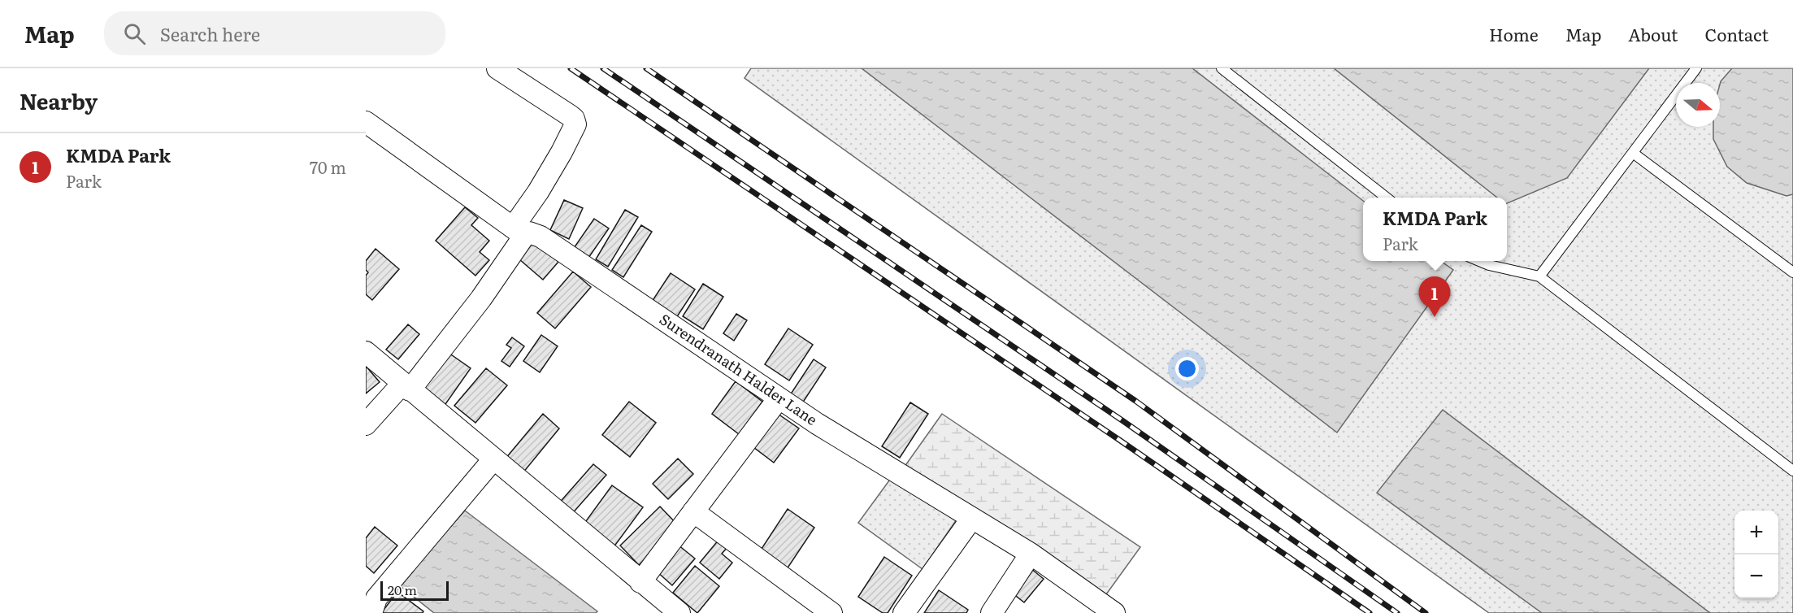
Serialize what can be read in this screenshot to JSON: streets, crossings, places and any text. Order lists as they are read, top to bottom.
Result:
{
  "streets": {
    "street": ["Surendranath Halder Lane"]
  },
  "scale_bar": "20 m",
  "north": "right",
  "page": {
    "header": "Map",
    "search": "Search here",
    "nav": [
      "Home",
      "Map",
      "About",
      "Contact"
    ],
    "heading": "Nearby",
    "list": [
      {
        "mark": "1",
        "name": "KMDA Park",
        "note": "Park",
        "value": "70 m"
      }
    ],
    "popup": ["KMDA Park", "Park"],
    "pins": "1",
    "map_buttons": ["+", "−"],
    "scale": "20 m"
  }
}
